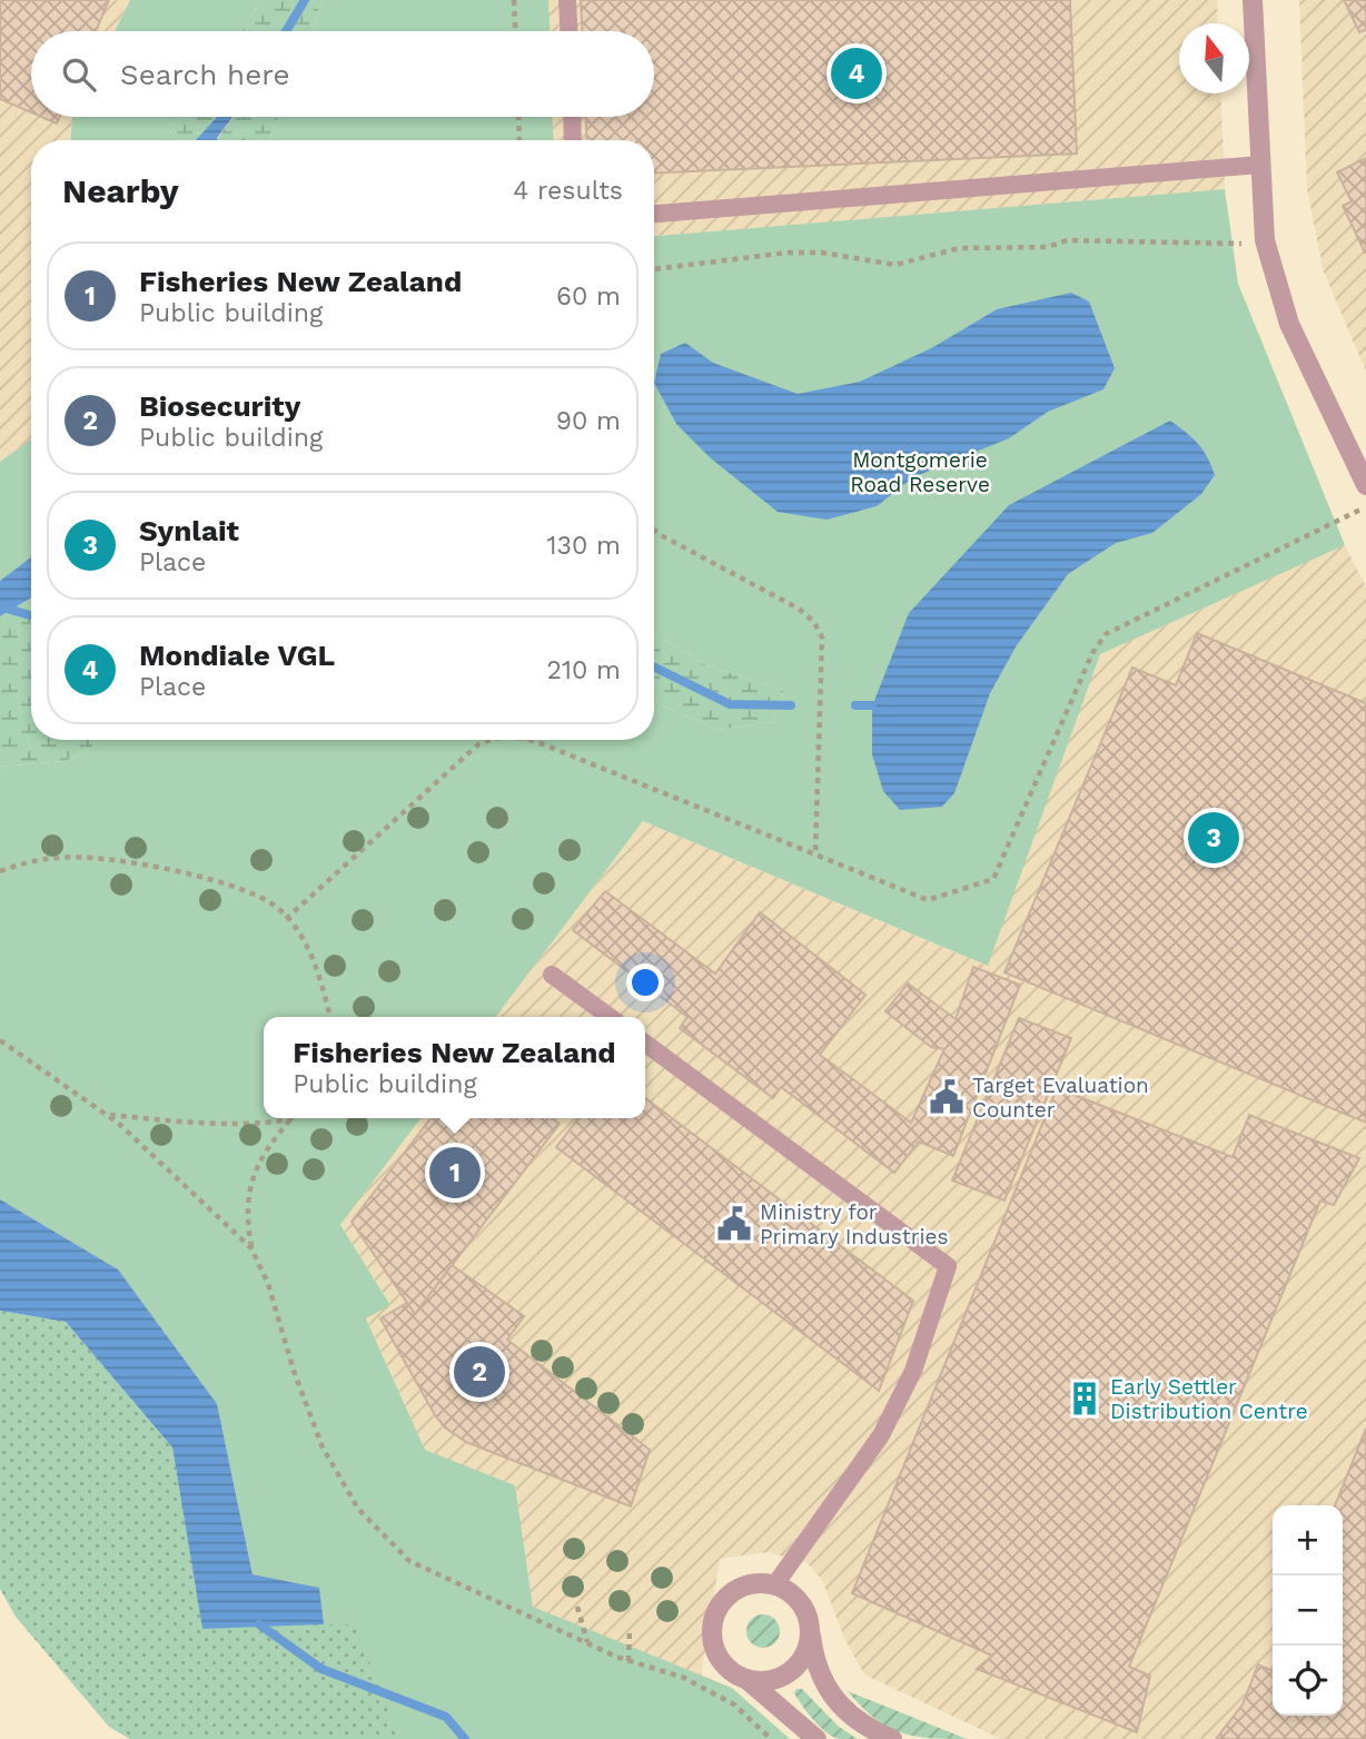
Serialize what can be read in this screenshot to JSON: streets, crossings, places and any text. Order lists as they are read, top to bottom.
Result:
{
  "parks": ["Montgomerie Road Reserve"],
  "places": {
    "public building": ["Target Evaluation Counter", "Ministry for Primary Industries"],
    "building": ["Early Settler Distribution Centre"]
  },
  "north": "top",
  "page": {
    "search": "Search here",
    "pins": [
      "4",
      "3",
      "1",
      "2"
    ],
    "heading": ["Nearby", "4 results"],
    "list": [
      {
        "mark": "1",
        "name": "Fisheries New Zealand",
        "note": "Public building",
        "value": "60 m"
      },
      {
        "mark": "2",
        "name": "Biosecurity",
        "note": "Public building",
        "value": "90 m"
      },
      {
        "mark": "3",
        "name": "Synlait",
        "note": "Place",
        "value": "130 m"
      },
      {
        "mark": "4",
        "name": "Mondiale VGL",
        "note": "Place",
        "value": "210 m"
      }
    ],
    "popup": ["Fisheries New Zealand", "Public building"],
    "map_buttons": ["+", "−"]
  }
}
